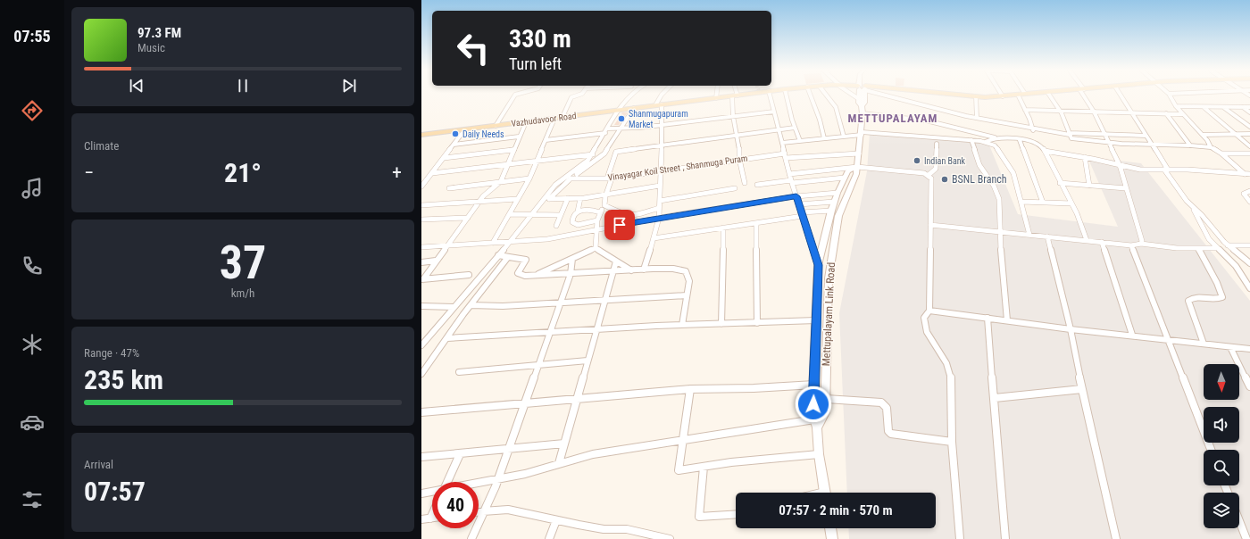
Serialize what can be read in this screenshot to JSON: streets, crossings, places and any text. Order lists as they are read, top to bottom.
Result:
{
  "streets": {
    "main road": ["Vazhudavoor Road"],
    "street": ["Vinayagar Koil Street , Shanmuga Puram", "Mettupalayam Link Road"]
  },
  "crossings": [
    ["Vinayagar Koil Street , Shanmuga Puram", "Mettupalayam Link Road"]
  ],
  "districts": ["METTUPALAYAM"],
  "places": [
    "Shanmugapuram Market",
    "Daily Needs",
    "Indian Bank",
    "BSNL Branch"
  ],
  "north": "bottom",
  "page": {
    "tabs": "07:55",
    "turn": ["330 m", "Turn left"],
    "song": ["97.3 FM", "Music"],
    "tile": [
      "Climate",
      ["37", "km/h"],
      ["Range · 47%", "235 km"],
      ["Arrival", "07:57"]
    ],
    "heat": ["−", "21°", "+"],
    "limit": "40",
    "trip": "07:57 · 2 min · 570 m"
  }
}
